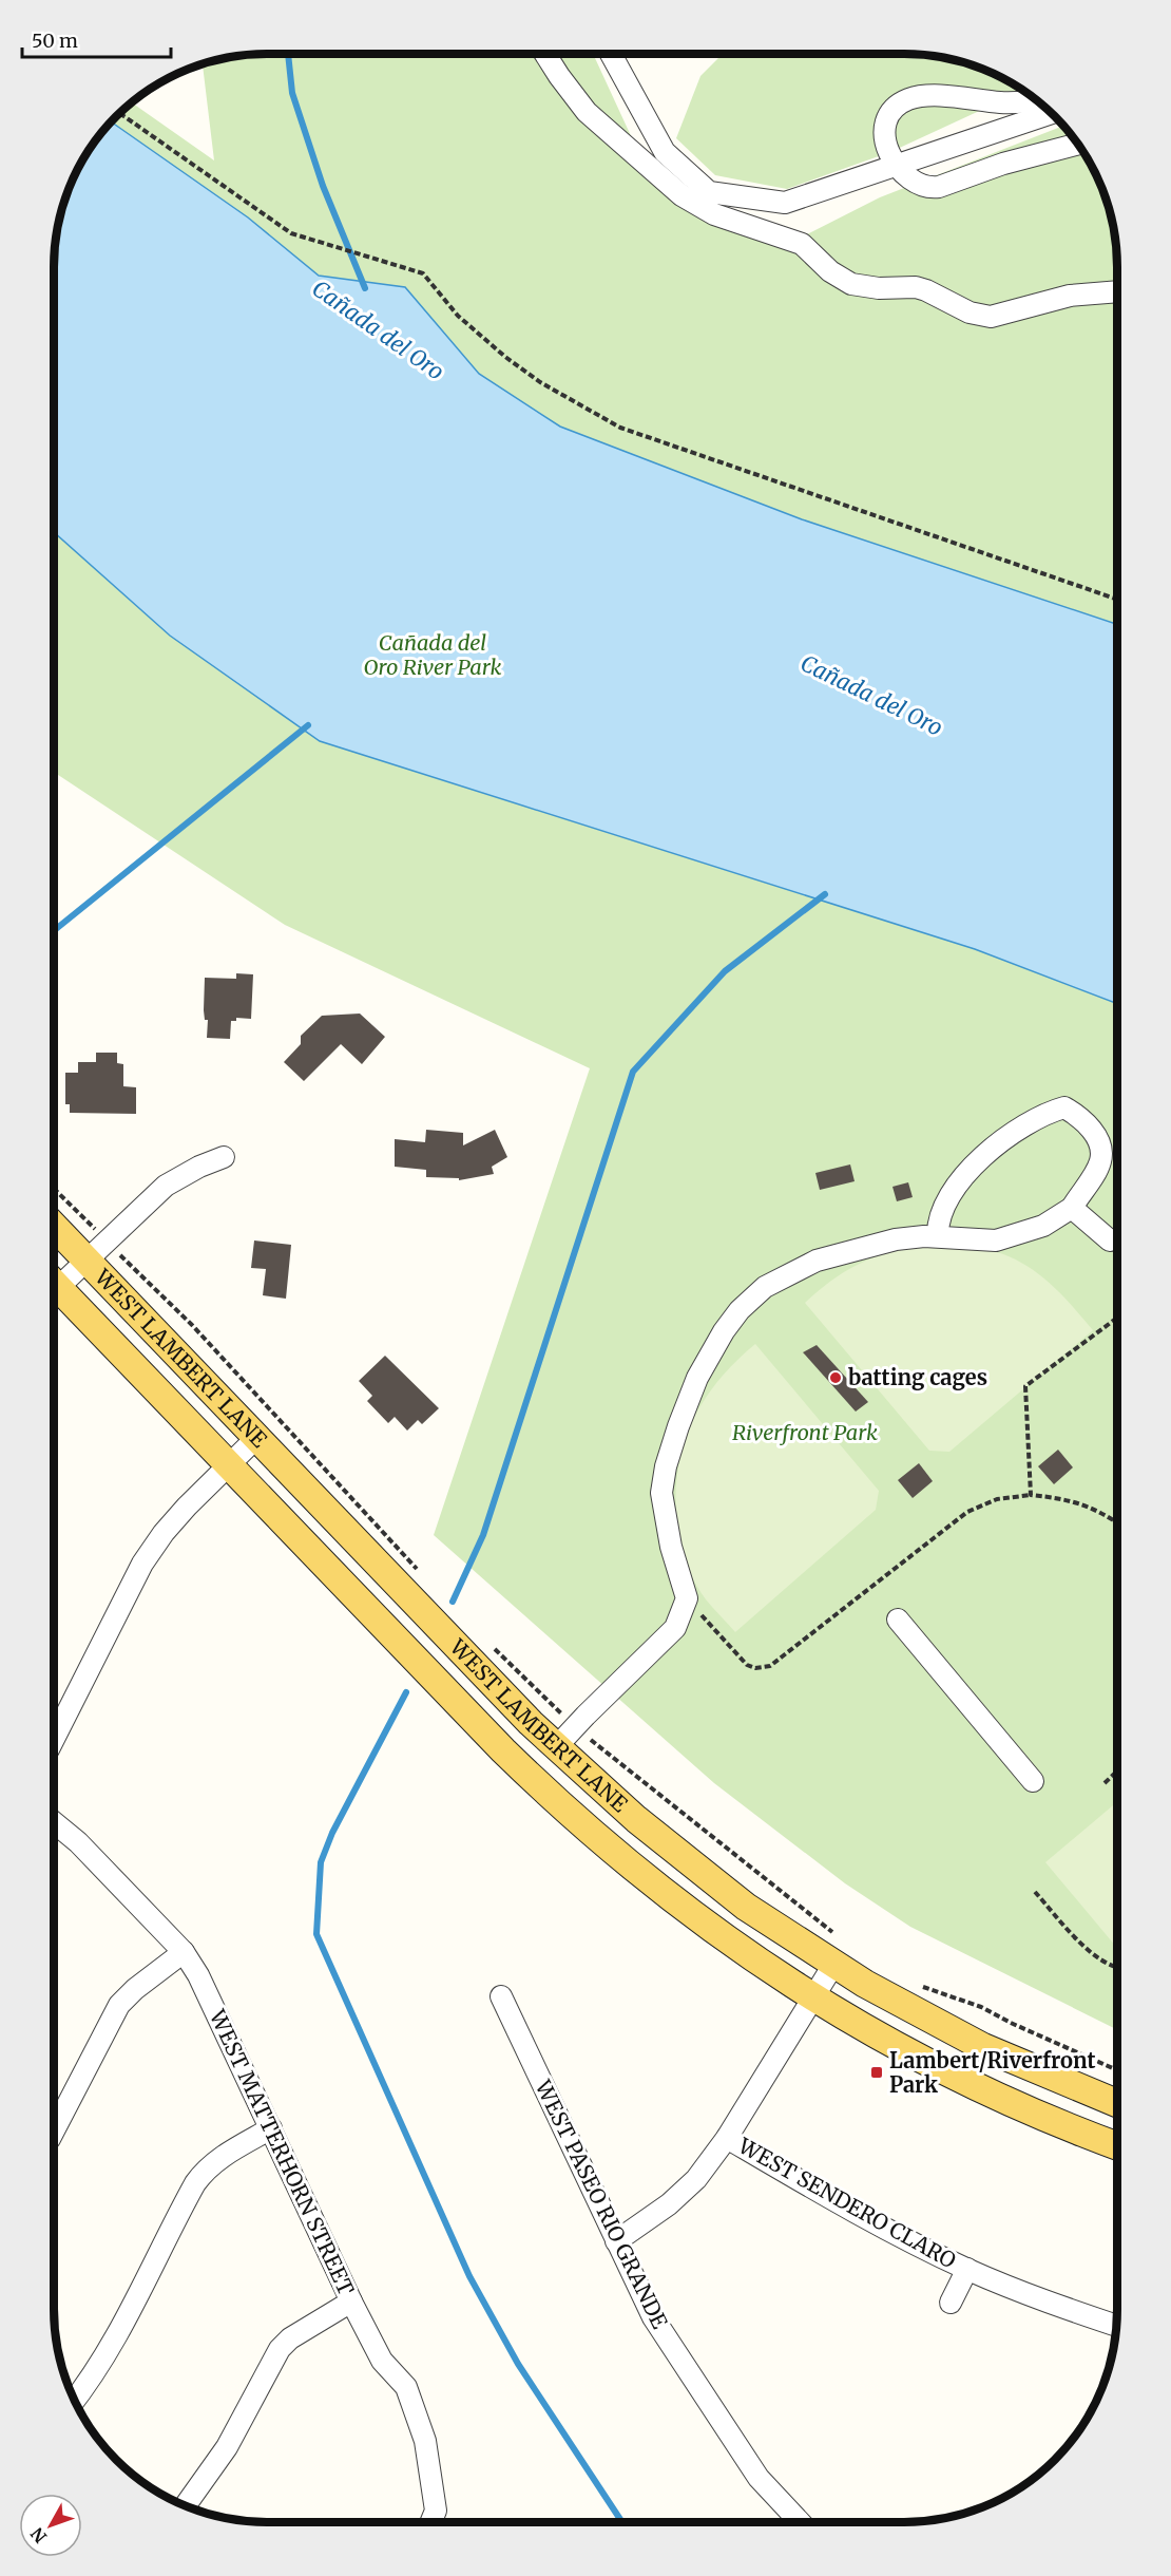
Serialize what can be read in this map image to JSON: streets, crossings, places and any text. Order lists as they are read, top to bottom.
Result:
{
  "streets": {
    "main road": ["WEST LAMBERT LANE"],
    "street": ["WEST MATTERHORN STREET", "WEST SENDERO CLARO", "WEST PASEO RIO GRANDE"]
  },
  "water": ["Cañada del Oro"],
  "parks": ["Cañada del Oro River Park", "Riverfront Park"],
  "places": {
    "other": ["batting cages"],
    "transit": ["Lambert/Riverfront Park"]
  },
  "scale_bar": "50 m",
  "north": "bottom left"
}
